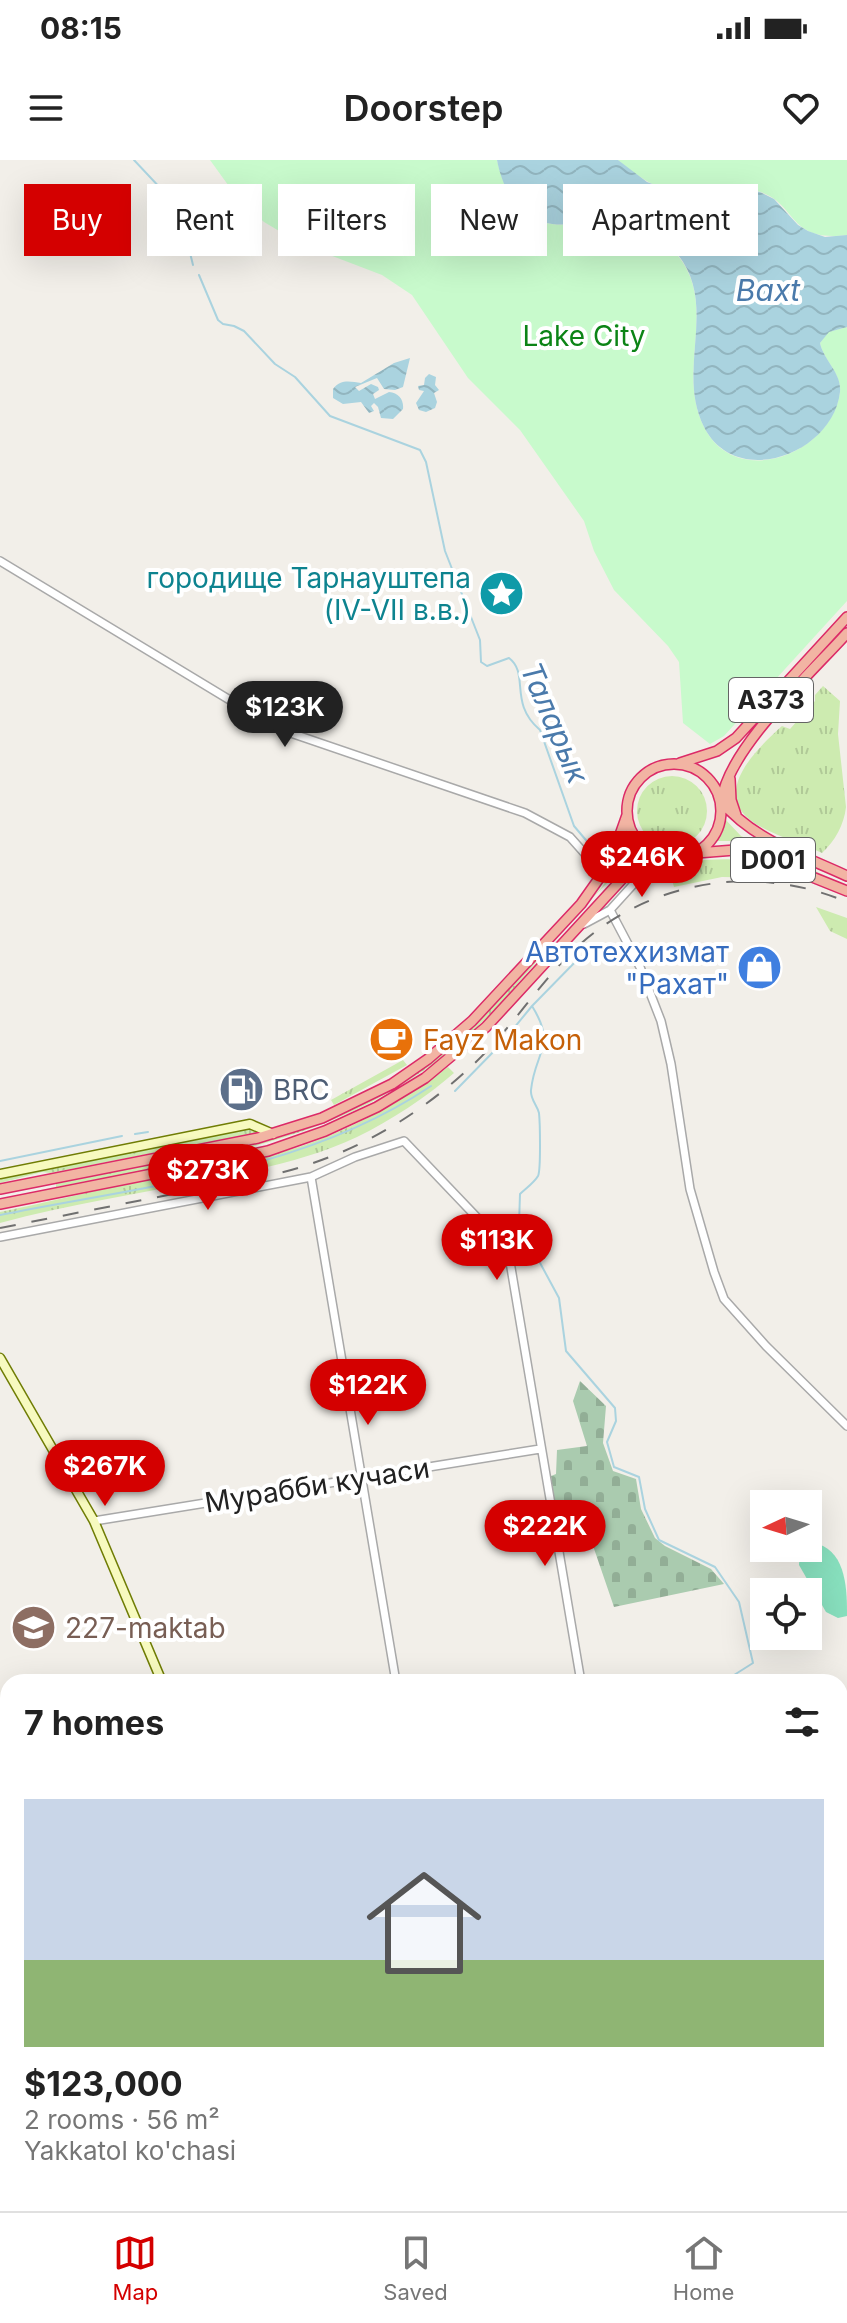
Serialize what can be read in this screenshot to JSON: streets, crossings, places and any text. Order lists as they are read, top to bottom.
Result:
{
  "streets": {
    "highway": ["A373", "D001"],
    "street": ["Мурабби кучаси"]
  },
  "crossings": [
    ["A373", "D001"]
  ],
  "water": ["Baхt", "Таларык"],
  "parks": ["Lake City"],
  "places": {
    "place": ["городище Тарнауштепа (IV-VII в.в.)"],
    "shop": ["Автотеххизмат \"Рахат\""],
    "cafe": ["Fayz Makon"],
    "fuel station": ["BRC"],
    "school or university": ["227-maktab"]
  },
  "north": "left",
  "page": {
    "status": "08:15",
    "header": "Doorstep",
    "chip": [
      "Buy",
      "Rent",
      "Filters",
      "New",
      "Apartment"
    ],
    "price": [
      "$123K",
      "$246K",
      "$273K",
      "$113K",
      "$122K",
      "$267K",
      "$222K"
    ],
    "heading": "7 homes",
    "list": [
      {
        "name": "$123,000",
        "note": "2 rooms · 56 m² · Yakkatol ko'chasi"
      }
    ],
    "tabs": ["Map", "Saved", "Home"]
  }
}
